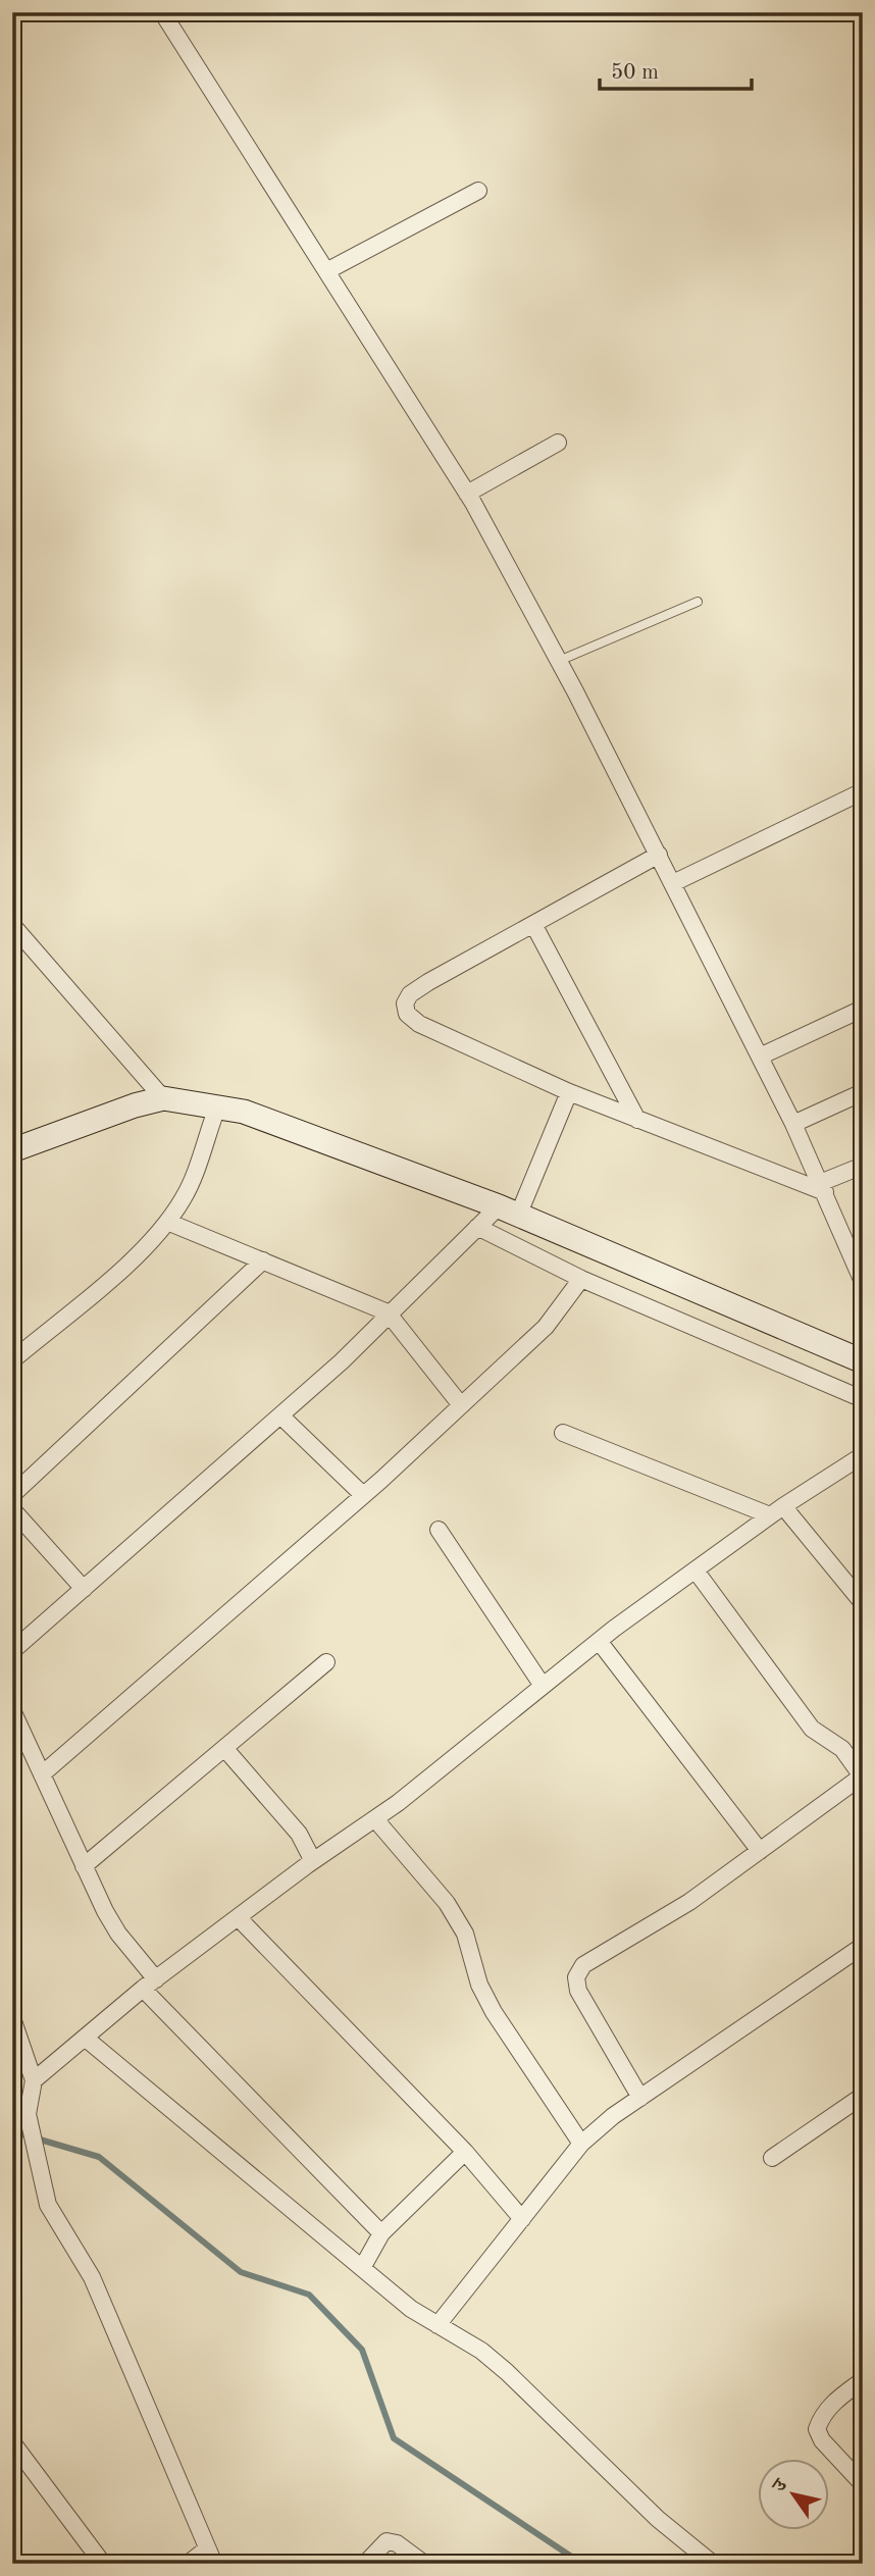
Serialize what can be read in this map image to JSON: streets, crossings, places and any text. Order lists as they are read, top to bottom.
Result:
{
  "scale_bar": "50 m",
  "north": "top left"
}
